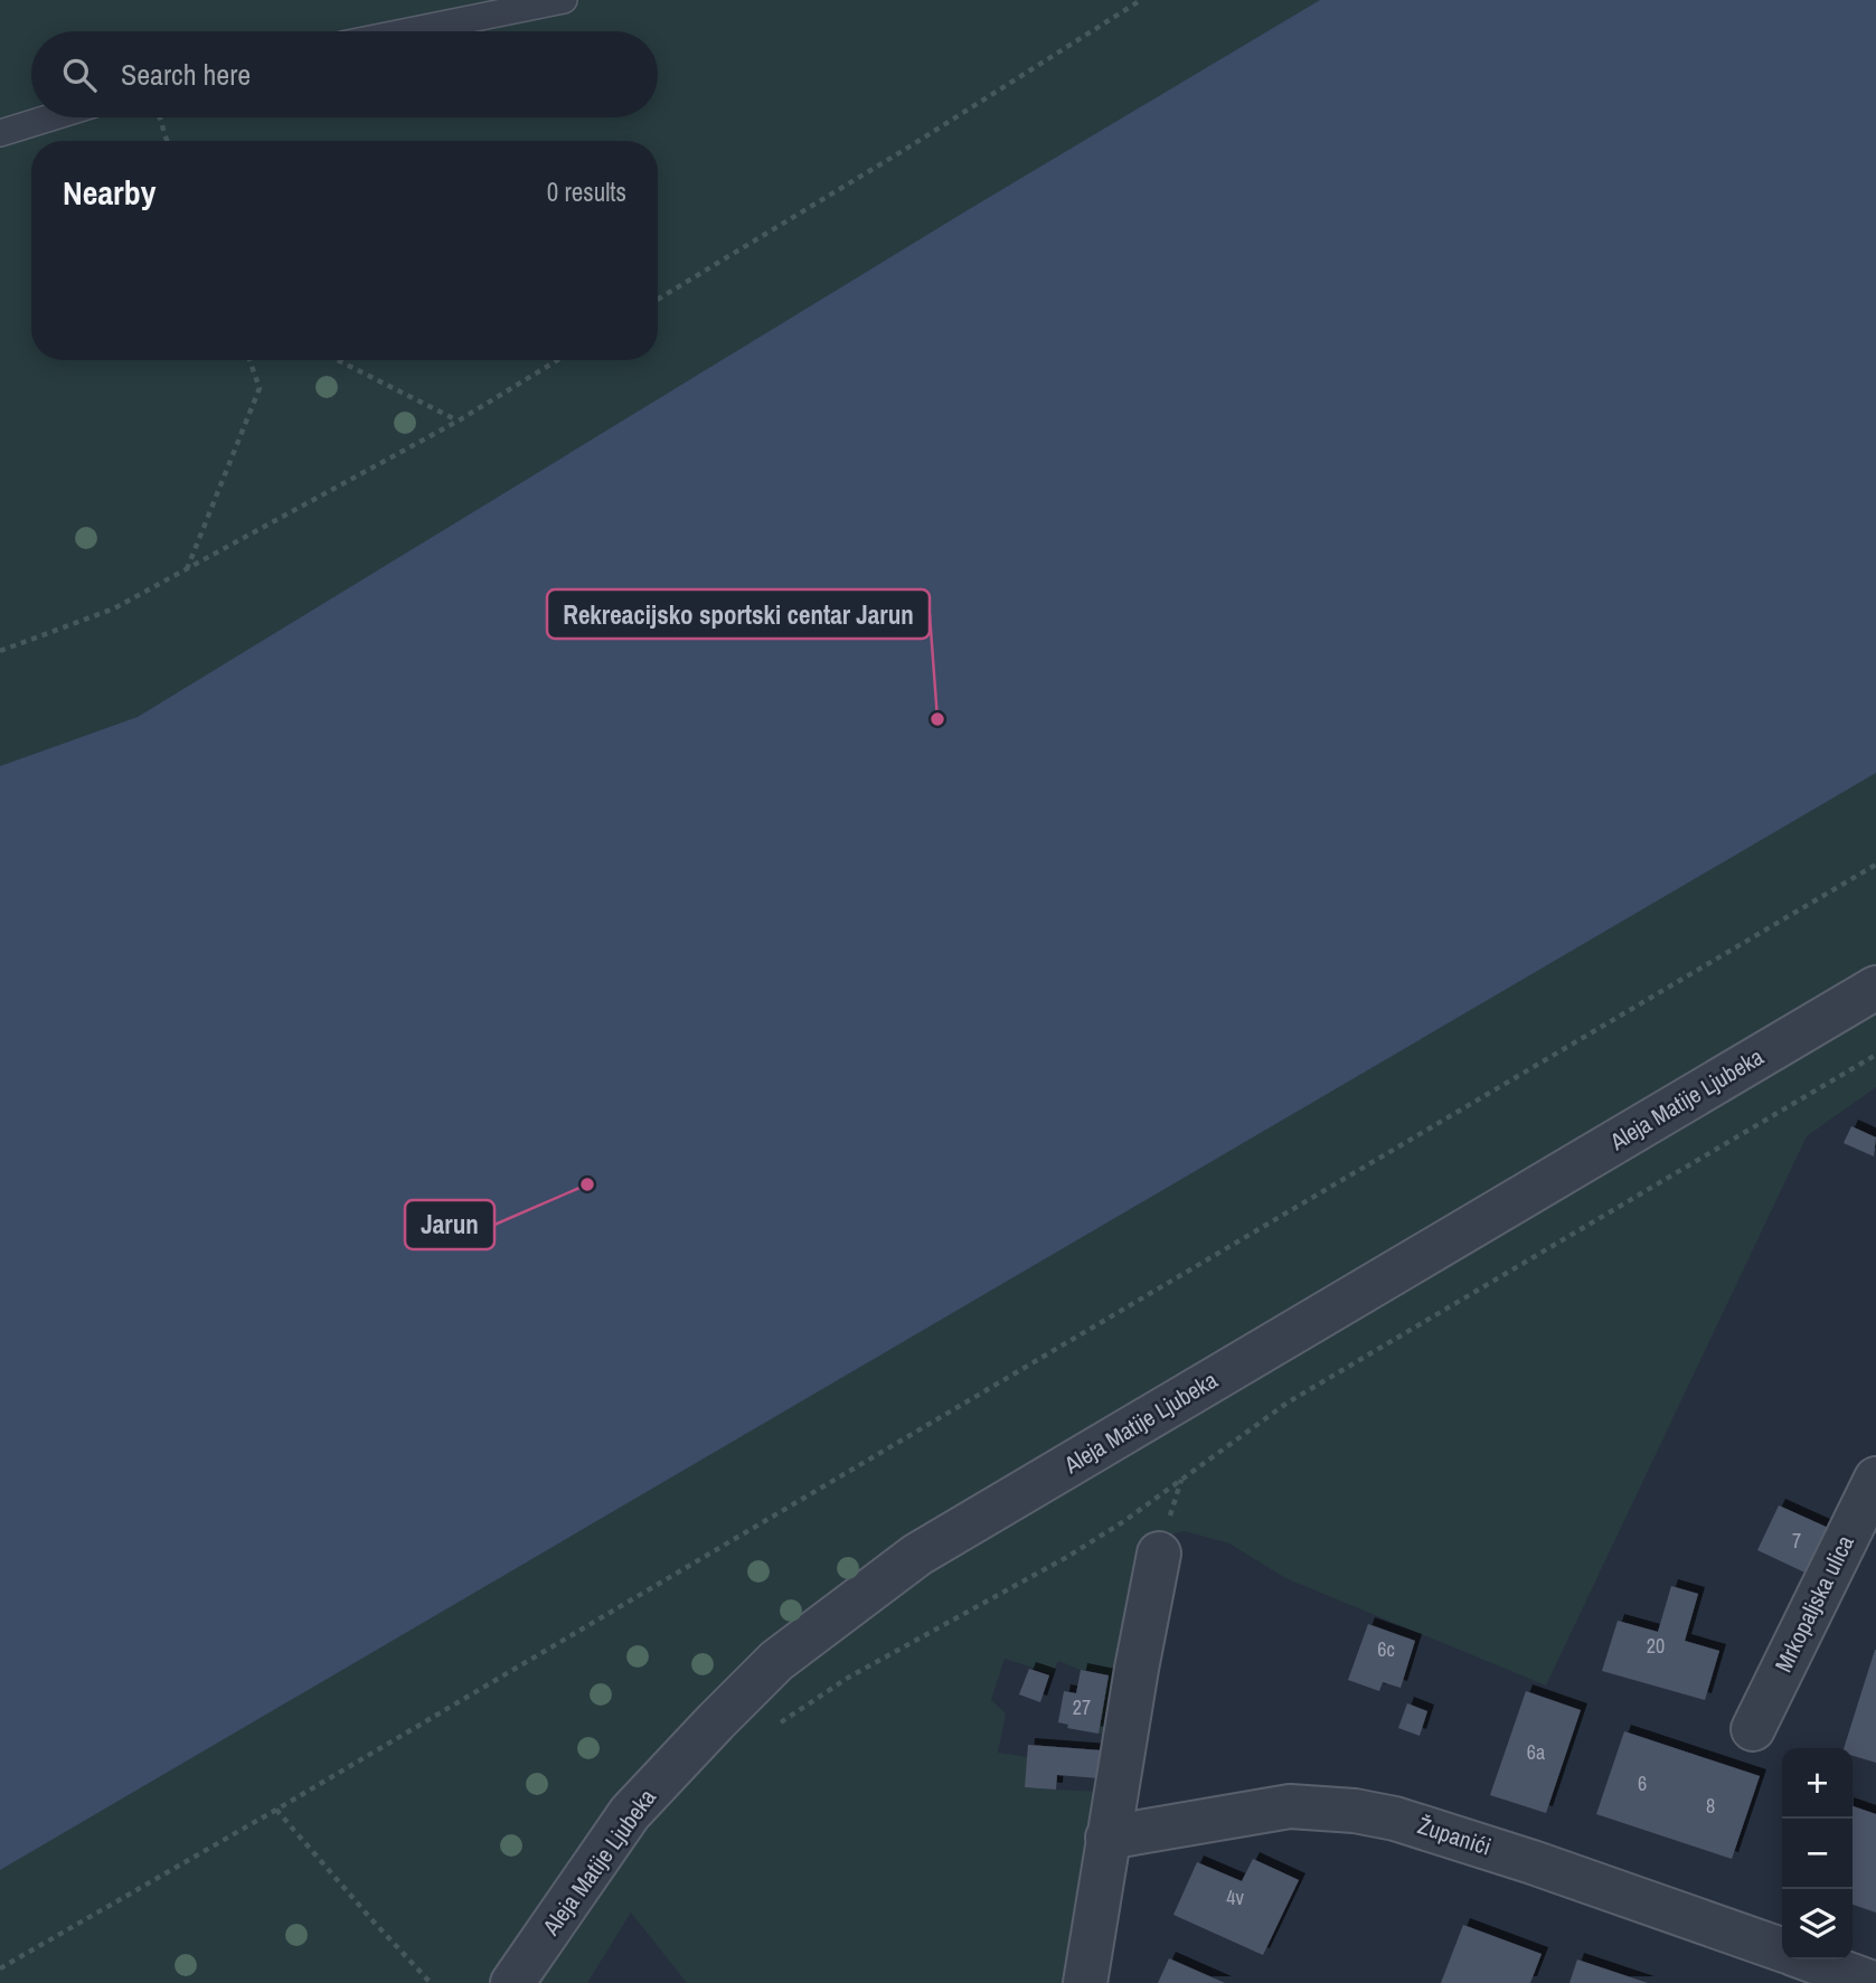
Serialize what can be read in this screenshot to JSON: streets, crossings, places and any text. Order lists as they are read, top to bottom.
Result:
{
  "streets": {
    "street": ["Aleja Matije Ljubeka", "Mrkopaljska ulica", "Županići"]
  },
  "places": ["Rekreacijsko sportski centar Jarun", "Jarun"],
  "house_numbers": [
    "7",
    "20",
    "6c",
    "27",
    "6a",
    "6",
    "8",
    "4v"
  ],
  "page": {
    "search": "Search here",
    "heading": ["Nearby", "0 results"],
    "map_buttons": ["+", "−"]
  }
}
